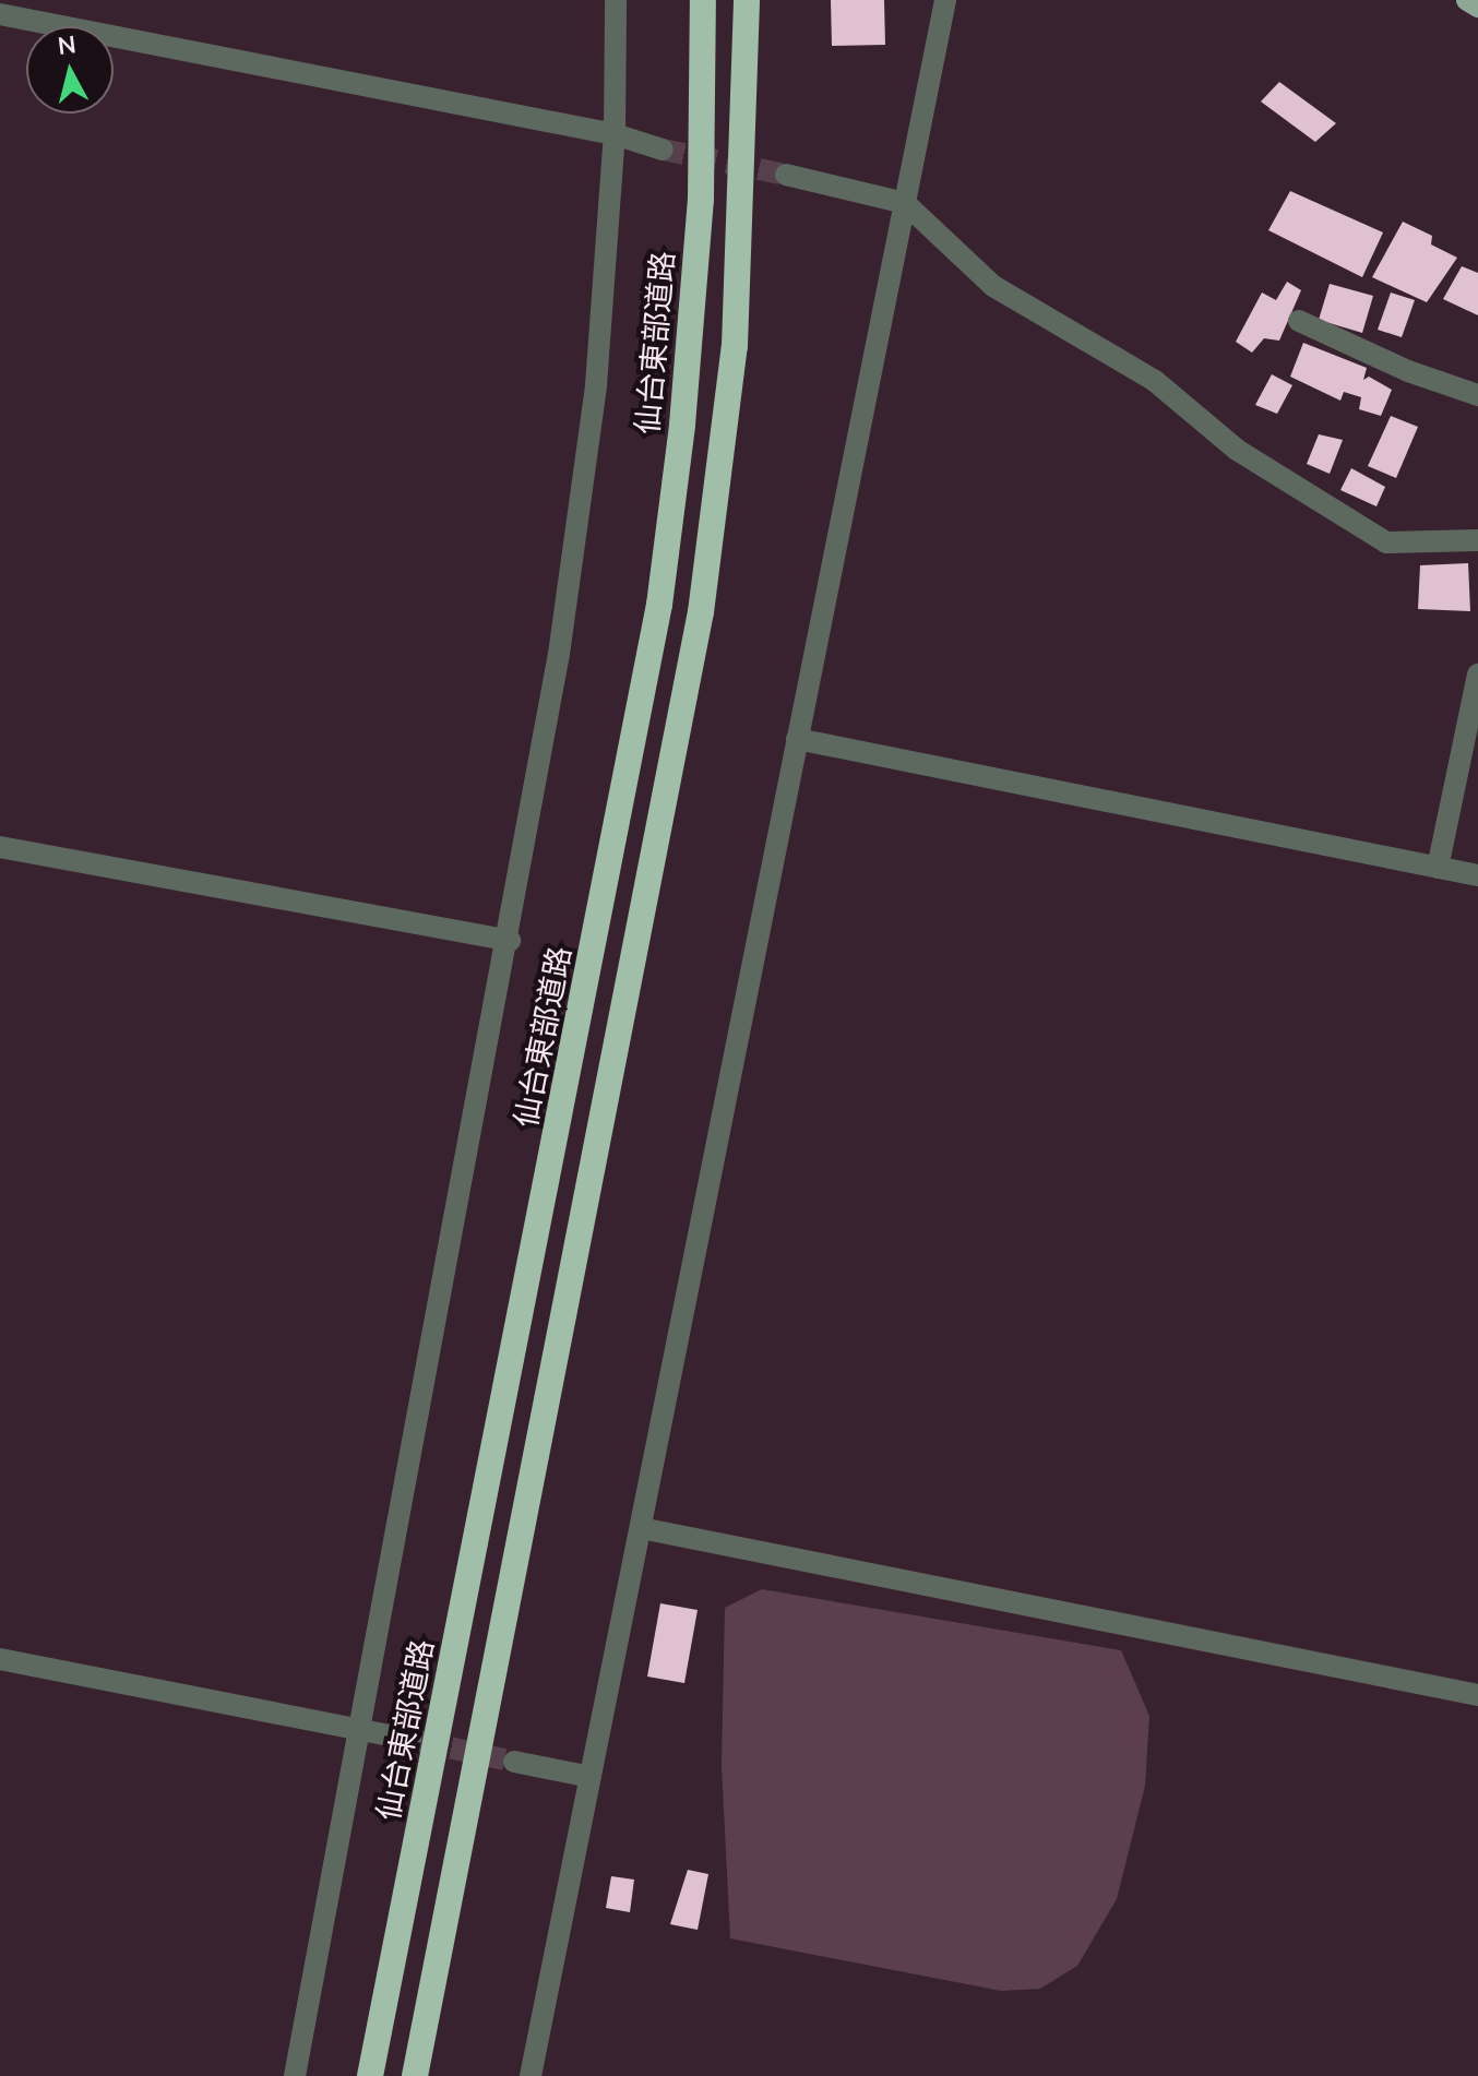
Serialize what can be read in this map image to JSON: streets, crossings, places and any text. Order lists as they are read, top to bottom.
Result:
{
  "streets": {
    "highway": ["仙台東部道路"]
  },
  "north": "top"
}
